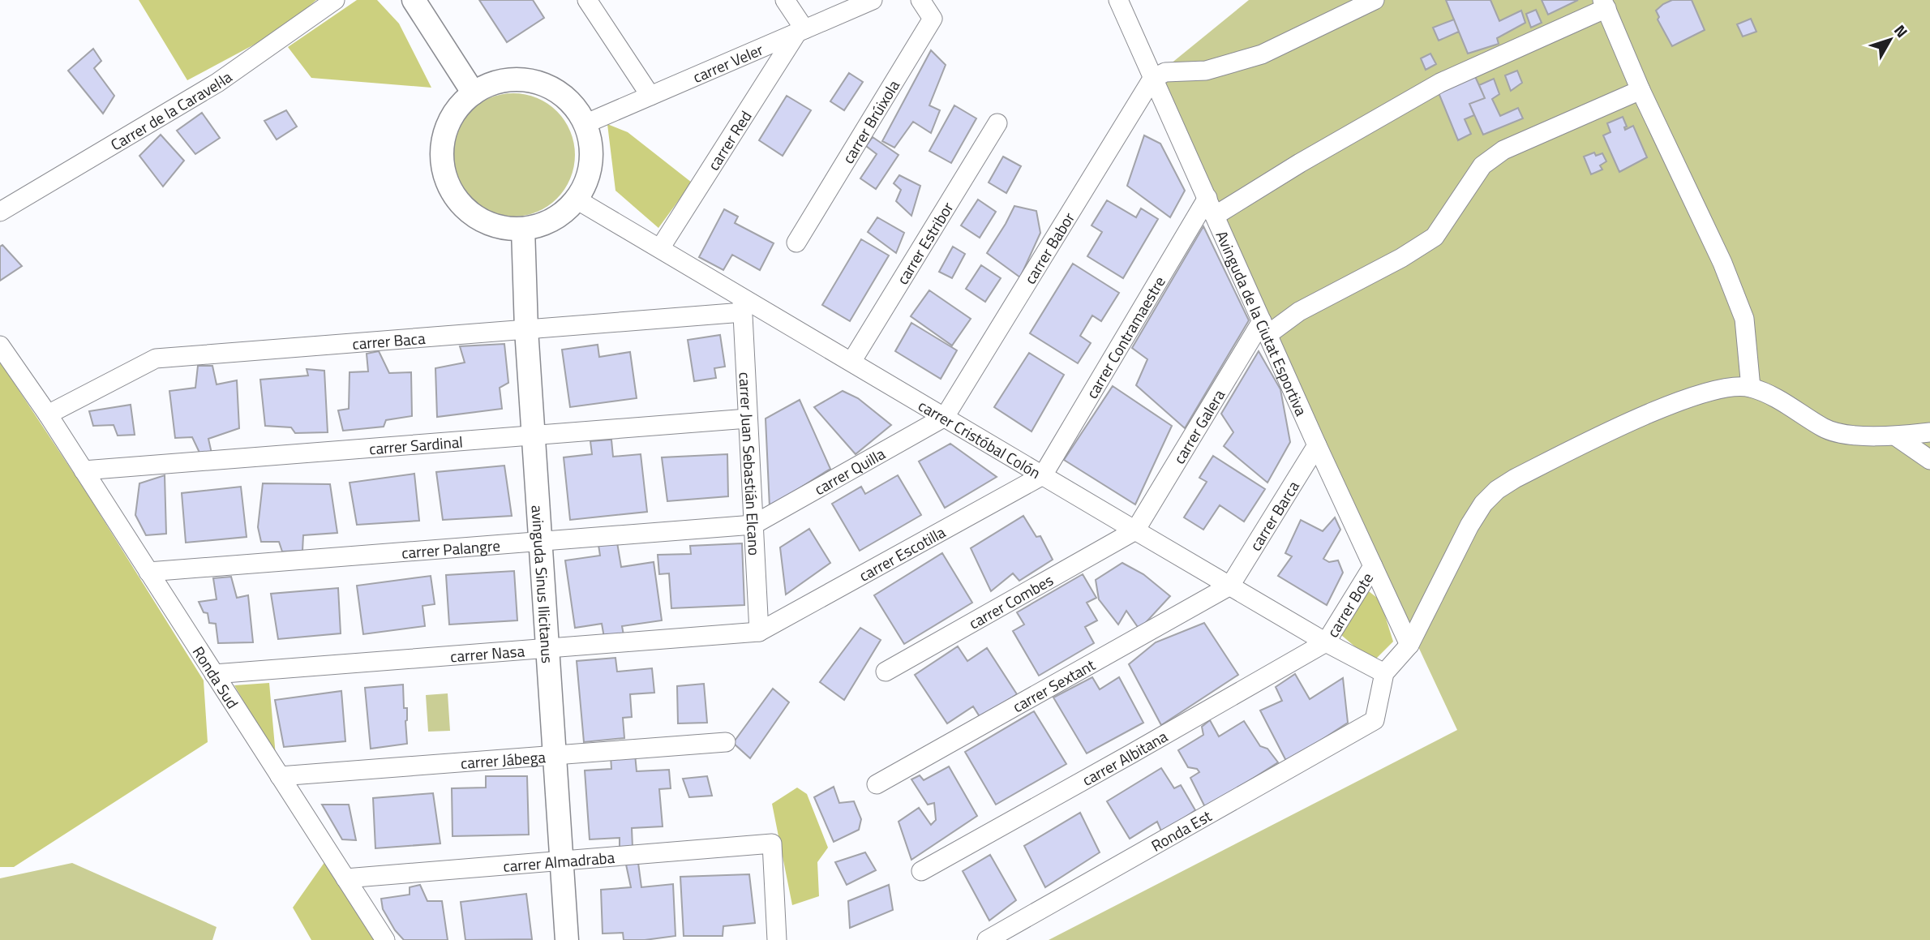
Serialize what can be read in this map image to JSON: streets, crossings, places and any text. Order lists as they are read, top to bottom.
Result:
{
  "streets": {
    "street": [
      "carrer Veler",
      "Carrer de la Caravel·la",
      "carrer Brúixola",
      "carrer Red",
      "carrer Estribor",
      "carrer Babor",
      "Avinguda de la Ciutat Esportiva",
      "carrer Contramaestre",
      "carrer Baca",
      "carrer Galera",
      "carrer Cristóbal Colón",
      "carrer Sardinal",
      "carrer Juan Sebastián Elcano",
      "carrer Quilla",
      "carrer Barca",
      "carrer Palangre",
      "carrer Escotilla",
      "avinguda Sinus Ilicitanus",
      "carrer Combes",
      "carrer Bote",
      "carrer Nasa",
      "Ronda Sud",
      "carrer Sextant",
      "carrer Albitana",
      "carrer Jábega",
      "Ronda Est",
      "carrer Almadraba"
    ]
  },
  "crossings": [
    ["carrer Veler", "carrer Red"],
    ["carrer Veler", "carrer Cristóbal Colón"],
    ["carrer Veler", "avinguda Sinus Ilicitanus"],
    ["carrer Red", "carrer Cristóbal Colón"],
    ["carrer Estribor", "carrer Cristóbal Colón"],
    ["carrer Babor", "Avinguda de la Ciutat Esportiva"],
    ["carrer Babor", "carrer Cristóbal Colón"],
    ["carrer Babor", "carrer Quilla"],
    ["Avinguda de la Ciutat Esportiva", "carrer Contramaestre"],
    ["Avinguda de la Ciutat Esportiva", "carrer Galera"],
    ["Avinguda de la Ciutat Esportiva", "carrer Barca"],
    ["Avinguda de la Ciutat Esportiva", "carrer Bote"],
    ["carrer Contramaestre", "carrer Cristóbal Colón"],
    ["carrer Contramaestre", "carrer Escotilla"],
    ["carrer Baca", "carrer Cristóbal Colón"],
    ["carrer Baca", "carrer Juan Sebastián Elcano"],
    ["carrer Baca", "avinguda Sinus Ilicitanus"],
    ["carrer Baca", "Ronda Sud"],
    ["carrer Galera", "carrer Cristóbal Colón"],
    ["carrer Galera", "carrer Combes"],
    ["carrer Cristóbal Colón", "carrer Juan Sebastián Elcano"],
    ["carrer Cristóbal Colón", "carrer Quilla"],
    ["carrer Cristóbal Colón", "carrer Barca"],
    ["carrer Cristóbal Colón", "carrer Escotilla"],
    ["carrer Cristóbal Colón", "avinguda Sinus Ilicitanus"],
    ["carrer Cristóbal Colón", "carrer Combes"],
    ["carrer Cristóbal Colón", "carrer Bote"],
    ["carrer Cristóbal Colón", "carrer Sextant"],
    ["carrer Cristóbal Colón", "carrer Albitana"],
    ["carrer Cristóbal Colón", "Ronda Est"],
    ["carrer Sardinal", "carrer Juan Sebastián Elcano"],
    ["carrer Sardinal", "avinguda Sinus Ilicitanus"],
    ["carrer Sardinal", "Ronda Sud"],
    ["carrer Juan Sebastián Elcano", "carrer Quilla"],
    ["carrer Juan Sebastián Elcano", "carrer Palangre"],
    ["carrer Juan Sebastián Elcano", "carrer Escotilla"],
    ["carrer Juan Sebastián Elcano", "carrer Nasa"],
    ["carrer Quilla", "carrer Palangre"],
    ["carrer Barca", "carrer Sextant"],
    ["carrer Palangre", "avinguda Sinus Ilicitanus"],
    ["carrer Palangre", "Ronda Sud"],
    ["carrer Escotilla", "carrer Nasa"],
    ["avinguda Sinus Ilicitanus", "carrer Nasa"],
    ["avinguda Sinus Ilicitanus", "carrer Jábega"],
    ["avinguda Sinus Ilicitanus", "carrer Almadraba"],
    ["carrer Bote", "carrer Albitana"],
    ["carrer Nasa", "Ronda Sud"],
    ["Ronda Sud", "carrer Jábega"],
    ["Ronda Sud", "carrer Almadraba"]
  ],
  "north": "top right"
}
